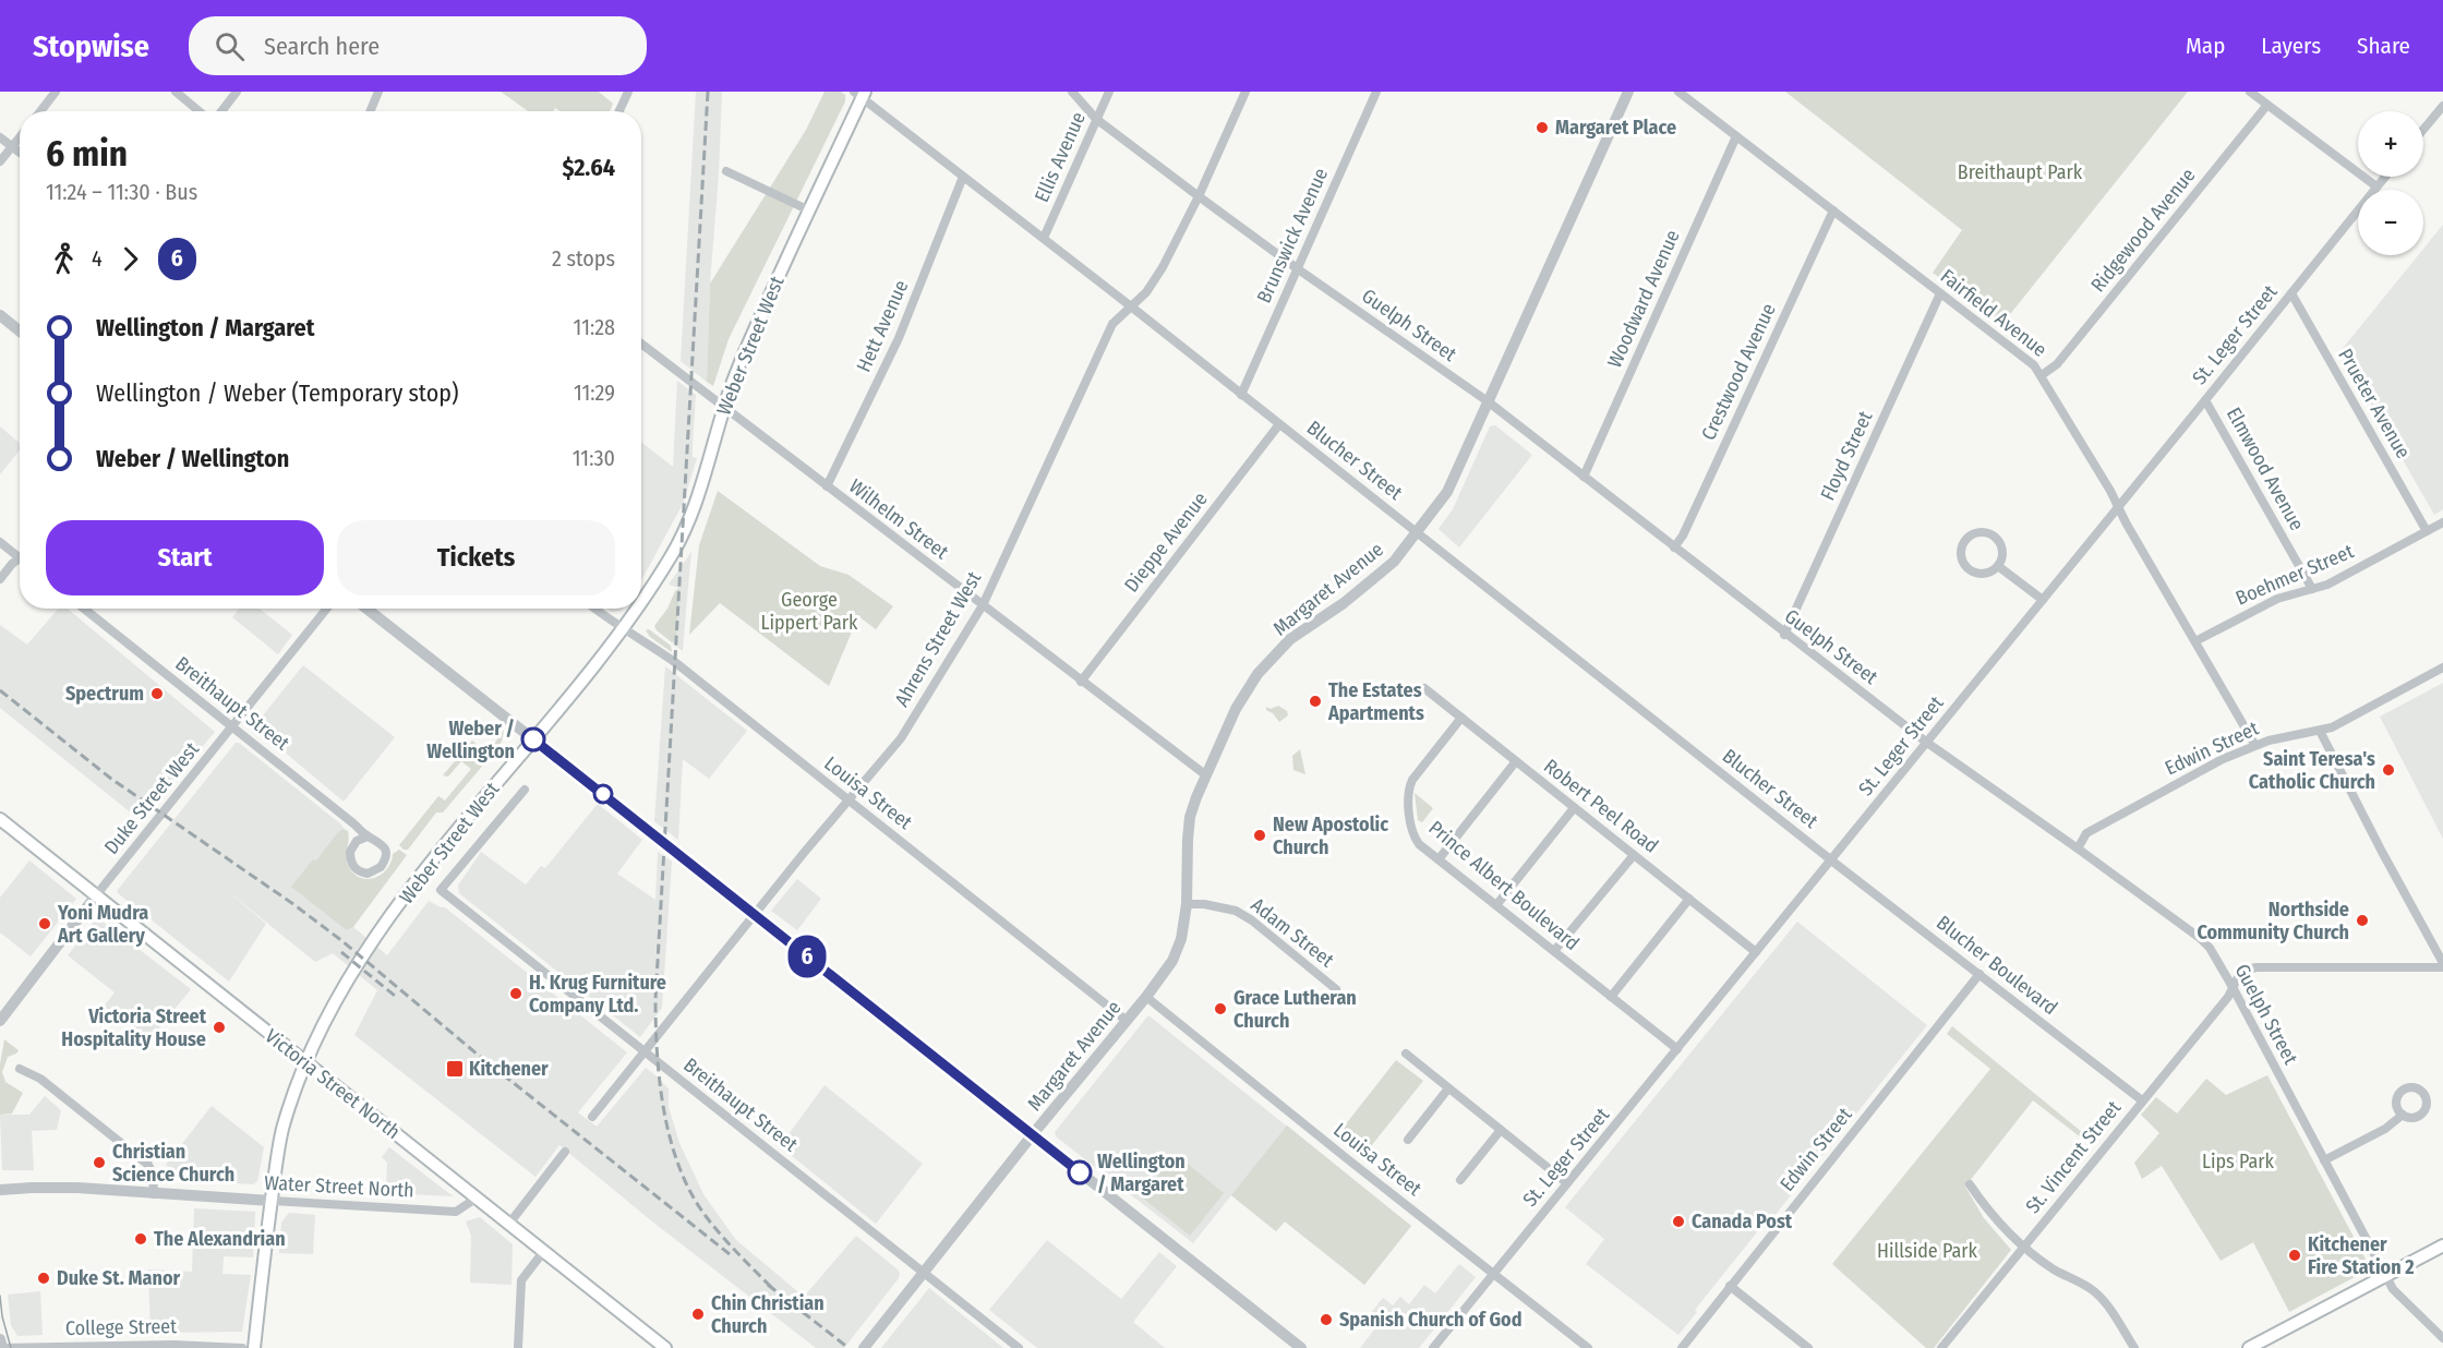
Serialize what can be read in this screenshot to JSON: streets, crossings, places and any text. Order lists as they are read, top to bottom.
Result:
{
  "streets": {
    "main road": ["Weber Street West", "Victoria Street North"],
    "street": [
      "Ellis Avenue",
      "Ridgewood Avenue",
      "Brunswick Avenue",
      "Woodward Avenue",
      "Fairfield Avenue",
      "Guelph Street",
      "Hett Avenue",
      "St. Leger Street",
      "Crestwood Avenue",
      "Prueter Avenue",
      "Floyd Street",
      "Blucher Street",
      "Elmwood Avenue",
      "Wilhelm Street",
      "Dieppe Avenue",
      "Boehmer Street",
      "Margaret Avenue",
      "Ahrens Street West",
      "Breithaupt Street",
      "Edwin Street",
      "Louisa Street",
      "Duke Street West",
      "Robert Peel Road",
      "Prince Albert Boulevard",
      "Adam Street",
      "Blucher Boulevard",
      "St. Vincent Street",
      "Water Street North",
      "College Street"
    ]
  },
  "crossings": [
    ["Ellis Avenue", "Guelph Street"],
    ["Ellis Avenue", "Blucher Street"],
    ["Ridgewood Avenue", "Fairfield Avenue"],
    ["Brunswick Avenue", "Guelph Street"],
    ["Brunswick Avenue", "Blucher Street"],
    ["Woodward Avenue", "Fairfield Avenue"],
    ["Woodward Avenue", "Guelph Street"],
    ["Fairfield Avenue", "St. Leger Street"],
    ["Fairfield Avenue", "Crestwood Avenue"],
    ["Fairfield Avenue", "Floyd Street"],
    ["Fairfield Avenue", "Boehmer Street"],
    ["Fairfield Avenue", "Edwin Street"],
    ["Guelph Street", "St. Leger Street"],
    ["Guelph Street", "Crestwood Avenue"],
    ["Guelph Street", "Floyd Street"],
    ["Guelph Street", "Margaret Avenue"],
    ["Guelph Street", "Ahrens Street West"],
    ["Guelph Street", "Edwin Street"],
    ["Guelph Street", "St. Vincent Street"],
    ["Hett Avenue", "Blucher Street"],
    ["Hett Avenue", "Wilhelm Street"],
    ["St. Leger Street", "Prueter Avenue"],
    ["St. Leger Street", "Blucher Street"],
    ["St. Leger Street", "Elmwood Avenue"],
    ["St. Leger Street", "Louisa Street"],
    ["St. Leger Street", "Robert Peel Road"],
    ["St. Leger Street", "Prince Albert Boulevard"],
    ["St. Leger Street", "Blucher Boulevard"],
    ["Weber Street West", "Blucher Street"],
    ["Weber Street West", "Wilhelm Street"],
    ["Weber Street West", "Breithaupt Street"],
    ["Weber Street West", "Louisa Street"],
    ["Weber Street West", "Victoria Street North"],
    ["Weber Street West", "Water Street North"],
    ["Prueter Avenue", "Boehmer Street"],
    ["Blucher Street", "Dieppe Avenue"],
    ["Blucher Street", "Margaret Avenue"],
    ["Blucher Street", "Ahrens Street West"],
    ["Blucher Street", "Blucher Boulevard"],
    ["Elmwood Avenue", "Boehmer Street"],
    ["Wilhelm Street", "Dieppe Avenue"],
    ["Wilhelm Street", "Margaret Avenue"],
    ["Wilhelm Street", "Ahrens Street West"],
    ["Margaret Avenue", "Breithaupt Street"],
    ["Margaret Avenue", "Louisa Street"],
    ["Margaret Avenue", "Adam Street"],
    ["Ahrens Street West", "Breithaupt Street"],
    ["Ahrens Street West", "Louisa Street"],
    ["Breithaupt Street", "Duke Street West"],
    ["Edwin Street", "Blucher Boulevard"],
    ["Duke Street West", "Victoria Street North"],
    ["Robert Peel Road", "Prince Albert Boulevard"],
    ["Blucher Boulevard", "St. Vincent Street"],
    ["Victoria Street North", "Water Street North"]
  ],
  "parks": [
    "Breithaupt Park",
    "George Lippert Park",
    "Lips Park",
    "Hillside Park"
  ],
  "places": {
    "other": [
      "Margaret Place",
      "Spectrum",
      "The Estates Apartments",
      "Weber / Wellington",
      "Saint Teresa's Catholic Church",
      "New Apostolic Church",
      "Northside Community Church",
      "Yoni Mudra Art Gallery",
      "H. Krug Furniture Company Ltd.",
      "Grace Lutheran Church",
      "Victoria Street Hospitality House",
      "Christian Science Church",
      "Wellington / Margaret",
      "Canada Post",
      "The Alexandrian",
      "Kitchener Fire Station 2",
      "Duke St. Manor",
      "Chin Christian Church",
      "Spanish Church of God"
    ],
    "transit": ["Kitchener"]
  },
  "lines": ["bus line 6"],
  "page": {
    "header": "Stopwise",
    "search": "Search here",
    "nav": ["Map", "Layers", "Share"],
    "on_map": "6",
    "map_buttons": ["+", "−"],
    "heading": ["6 min", "11:24 – 11:30 · Bus", "$2.64"],
    "legs": ["4", "6", "2 stops"],
    "list": [
      {
        "name": "Wellington / Margaret",
        "value": "11:28"
      },
      {
        "name": "Wellington / Weber (Temporary stop)",
        "value": "11:29"
      },
      {
        "name": "Weber / Wellington",
        "value": "11:30"
      }
    ],
    "buttons": ["Start", "Tickets"]
  }
}
